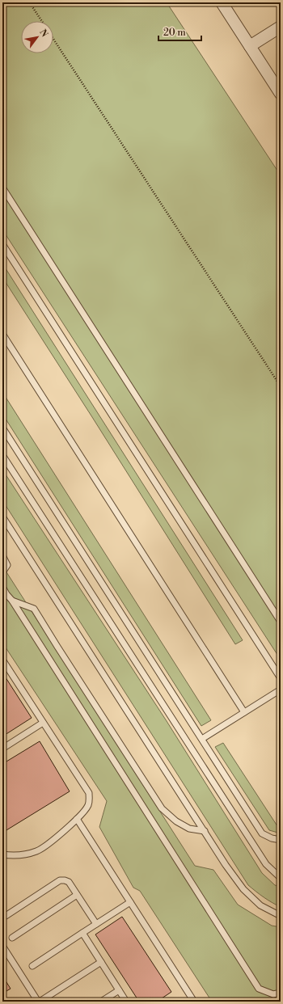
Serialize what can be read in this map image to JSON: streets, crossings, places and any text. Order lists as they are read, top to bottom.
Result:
{
  "scale_bar": "20 m",
  "north": "top right"
}
